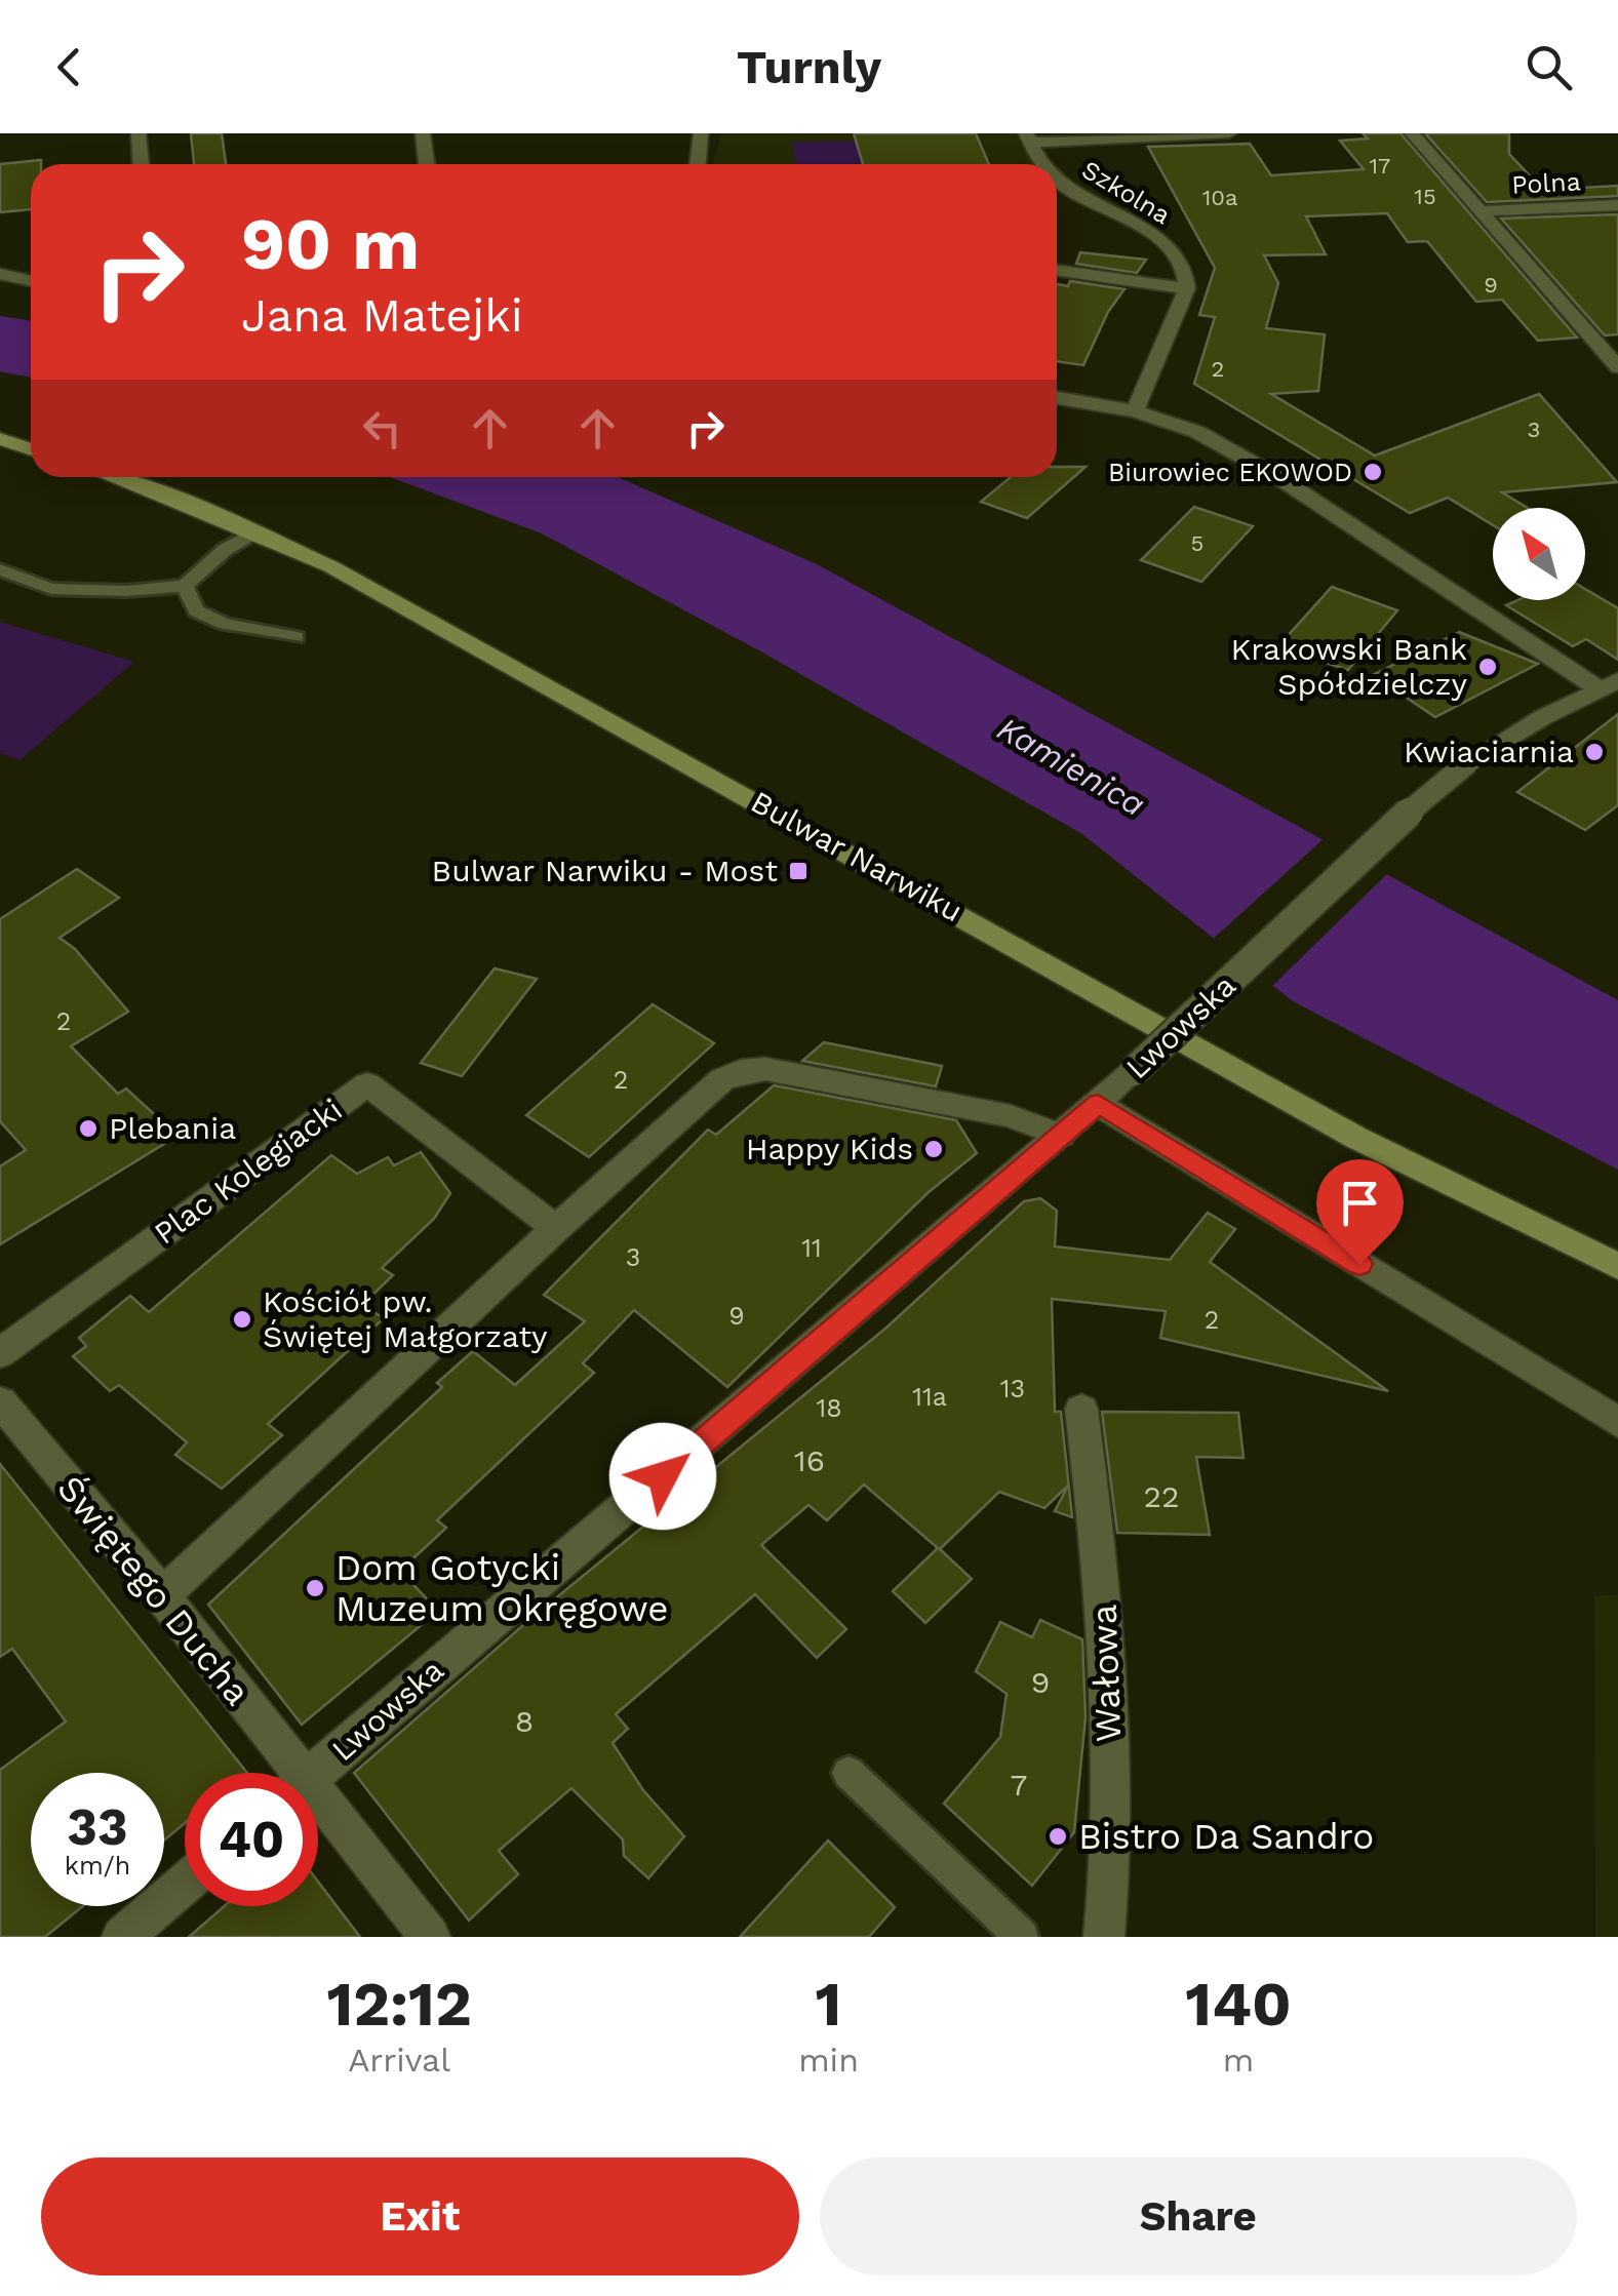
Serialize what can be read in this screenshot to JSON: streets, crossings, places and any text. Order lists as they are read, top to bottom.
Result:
{
  "streets": {
    "main road": ["Bulwar Narwiku"],
    "street": [
      "Polna",
      "Szkolna",
      "Lwowska",
      "Plac Kolegiacki",
      "Świętego Ducha",
      "Wałowa"
    ]
  },
  "water": ["Kamienica"],
  "places": {
    "other": [
      "Biurowiec EKOWOD",
      "Krakowski Bank Spółdzielczy",
      "Kwiaciarnia",
      "Plebania",
      "Happy Kids",
      "Kościół pw. Świętej Małgorzaty",
      "Dom Gotycki Muzeum Okręgowe",
      "Bistro Da Sandro"
    ],
    "transit": ["Bulwar Narwiku - Most"]
  },
  "house_numbers": [
    "17",
    "15",
    "10a",
    "9",
    "2",
    "3",
    "5",
    "2",
    "2",
    "11",
    "3",
    "9",
    "2",
    "13",
    "11a",
    "18",
    "16",
    "22",
    "9",
    "8",
    "7"
  ],
  "north": "top left",
  "page": {
    "header": "Turnly",
    "turn": ["90 m", "Jana Matejki"],
    "speed": "33 km/h",
    "limit": "40",
    "eta": [
      "12:12",
      "Arrival",
      "1",
      "min",
      "140",
      "m"
    ],
    "buttons": ["Exit", "Share"]
  }
}
